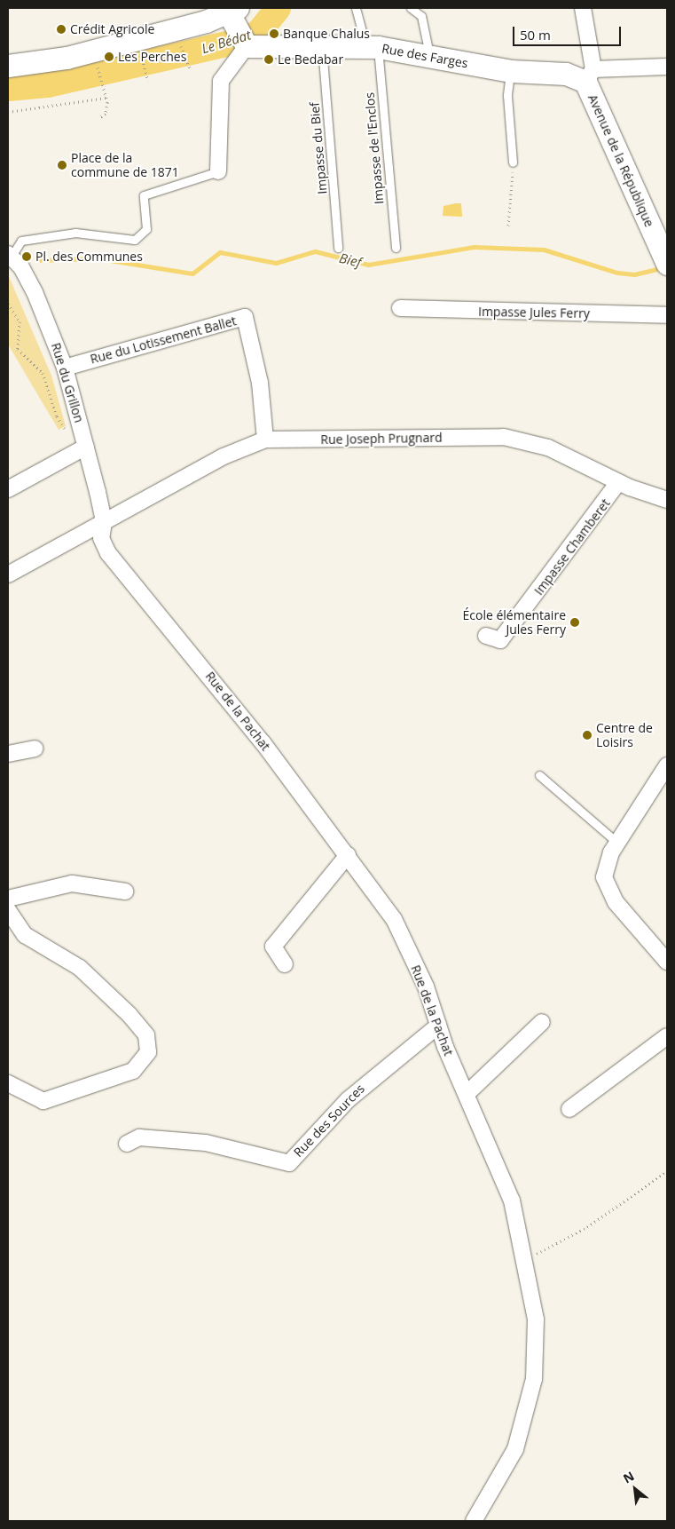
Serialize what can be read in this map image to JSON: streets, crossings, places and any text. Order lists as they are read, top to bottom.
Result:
{
  "streets": {
    "street": [
      "Rue des Farges",
      "Avenue de la République",
      "Impasse Jules Ferry",
      "Rue du Lotissement Ballet",
      "Rue du Grillon",
      "Rue Joseph Prugnard",
      "Impasse Chamberet",
      "Rue de la Pachat",
      "Rue des Sources"
    ],
    "lane": ["Impasse du Bief", "Impasse de l'Enclos"]
  },
  "crossings": [
    ["Rue des Farges", "Impasse du Bief"],
    ["Rue des Farges", "Impasse de l'Enclos"],
    ["Rue des Farges", "Avenue de la République"],
    ["Rue du Lotissement Ballet", "Rue du Grillon"],
    ["Rue du Lotissement Ballet", "Rue Joseph Prugnard"],
    ["Rue du Grillon", "Rue Joseph Prugnard"],
    ["Rue du Grillon", "Rue de la Pachat"],
    ["Rue Joseph Prugnard", "Impasse Chamberet"],
    ["Rue Joseph Prugnard", "Rue de la Pachat"],
    ["Rue de la Pachat", "Rue des Sources"]
  ],
  "water": ["Le Bédat", "Bief"],
  "places": [
    "Crédit Agricole",
    "Banque Chalus",
    "Les Perches",
    "Le Bedabar",
    "Place de la commune de 1871",
    "Pl. des Communes",
    "École élémentaire Jules Ferry",
    "Centre de Loisirs"
  ],
  "scale_bar": "50 m",
  "north": "top left"
}
